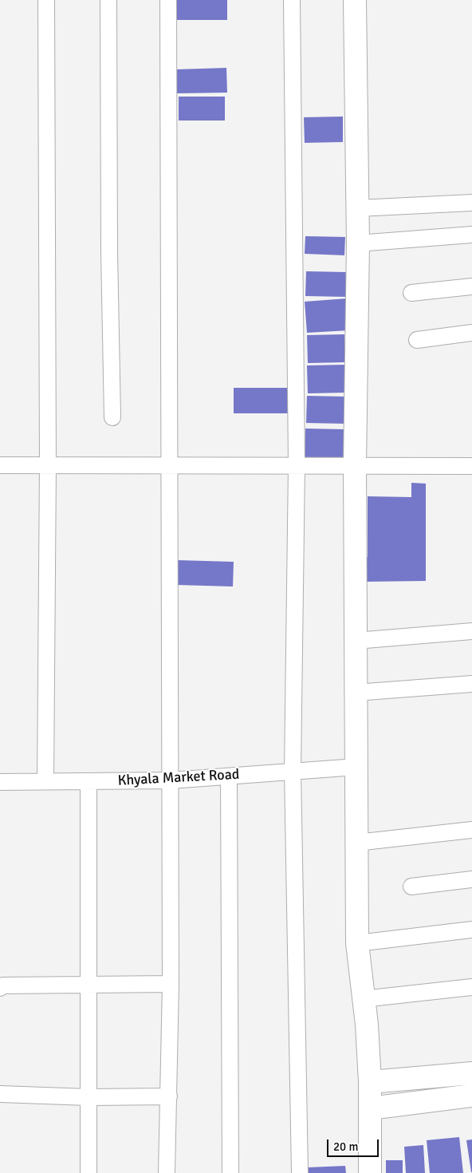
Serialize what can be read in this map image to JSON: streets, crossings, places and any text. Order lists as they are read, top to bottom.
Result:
{
  "streets": {
    "street": ["Khyala Market Road"]
  },
  "scale_bar": "20 m"
}
